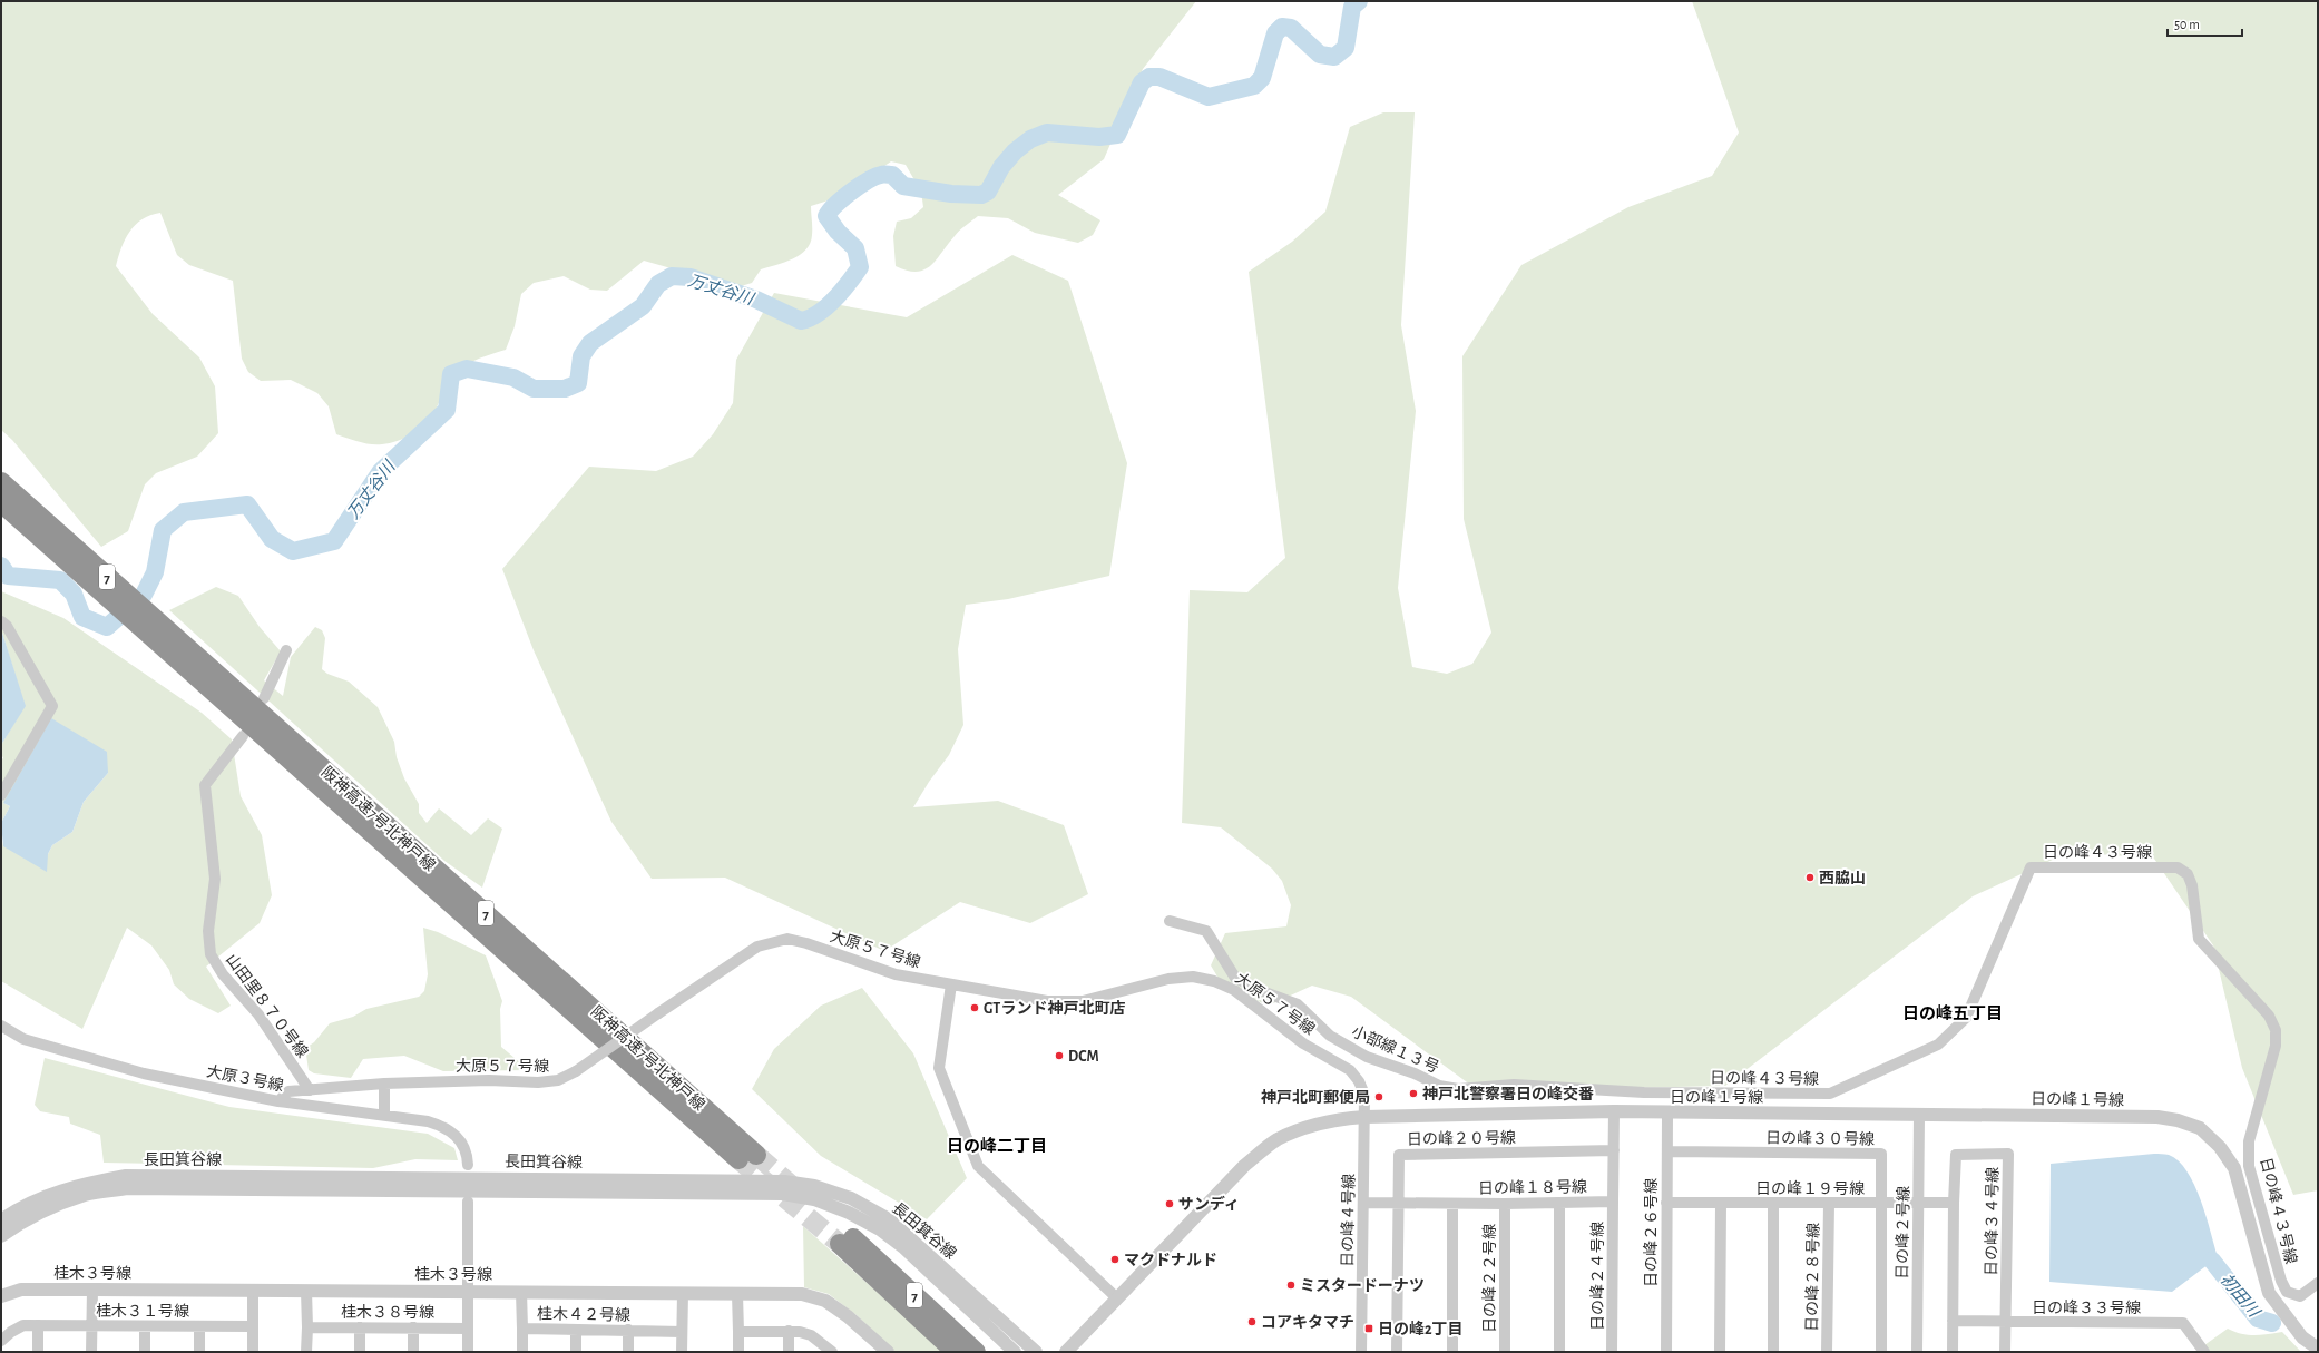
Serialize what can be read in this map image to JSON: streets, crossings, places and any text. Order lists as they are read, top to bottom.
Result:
{
  "streets": {
    "highway": ["7", "阪神高速7号北神戸線"],
    "street": [
      "日の峰４３号線",
      "大原５７号線",
      "山田里８７０号線",
      "小部線１３号",
      "大原３号線",
      "日の峰１号線",
      "日の峰２０号線",
      "日の峰３０号線",
      "長田箕谷線",
      "日の峰１８号線",
      "日の峰１９号線",
      "日の峰４号線",
      "日の峰３４号線",
      "日の峰２６号線",
      "日の峰２号線",
      "桂木３号線",
      "日の峰２４号線",
      "日の峰２８号線",
      "日の峰２２号線",
      "日の峰３３号線",
      "桂木３１号線",
      "桂木３８号線",
      "桂木４２号線"
    ]
  },
  "crossings": [
    ["日の峰４３号線", "小部線１３号"],
    ["大原５７号線", "山田里８７０号線"],
    ["大原５７号線", "大原３号線"],
    ["大原５７号線", "日の峰１号線"],
    ["大原５７号線", "日の峰４号線"],
    ["日の峰１号線", "日の峰４号線"],
    ["日の峰１号線", "日の峰２６号線"],
    ["日の峰１号線", "日の峰２号線"],
    ["日の峰２０号線", "日の峰１８号線"],
    ["日の峰３０号線", "日の峰１９号線"],
    ["日の峰３０号線", "日の峰２６号線"],
    ["日の峰１８号線", "日の峰４号線"],
    ["日の峰１８号線", "日の峰２４号線"],
    ["日の峰１８号線", "日の峰２２号線"],
    ["日の峰１９号線", "日の峰３４号線"],
    ["日の峰１９号線", "日の峰２６号線"],
    ["日の峰１９号線", "日の峰２号線"],
    ["日の峰１９号線", "日の峰２８号線"],
    ["日の峰３４号線", "日の峰３３号線"],
    ["桂木３号線", "桂木４２号線"]
  ],
  "districts": ["日の峰五丁目", "日の峰二丁目"],
  "water": ["万丈谷川", "初田川"],
  "places": {
    "other": [
      "西脇山",
      "GTランド神戸北町店",
      "DCM",
      "神戸北警察署日の峰交番",
      "神戸北町郵便局",
      "サンディ",
      "マクドナルド",
      "ミスタードーナツ",
      "コアキタマチ"
    ],
    "transit": ["日の峰2丁目"]
  },
  "scale_bar": "50 m"
}
